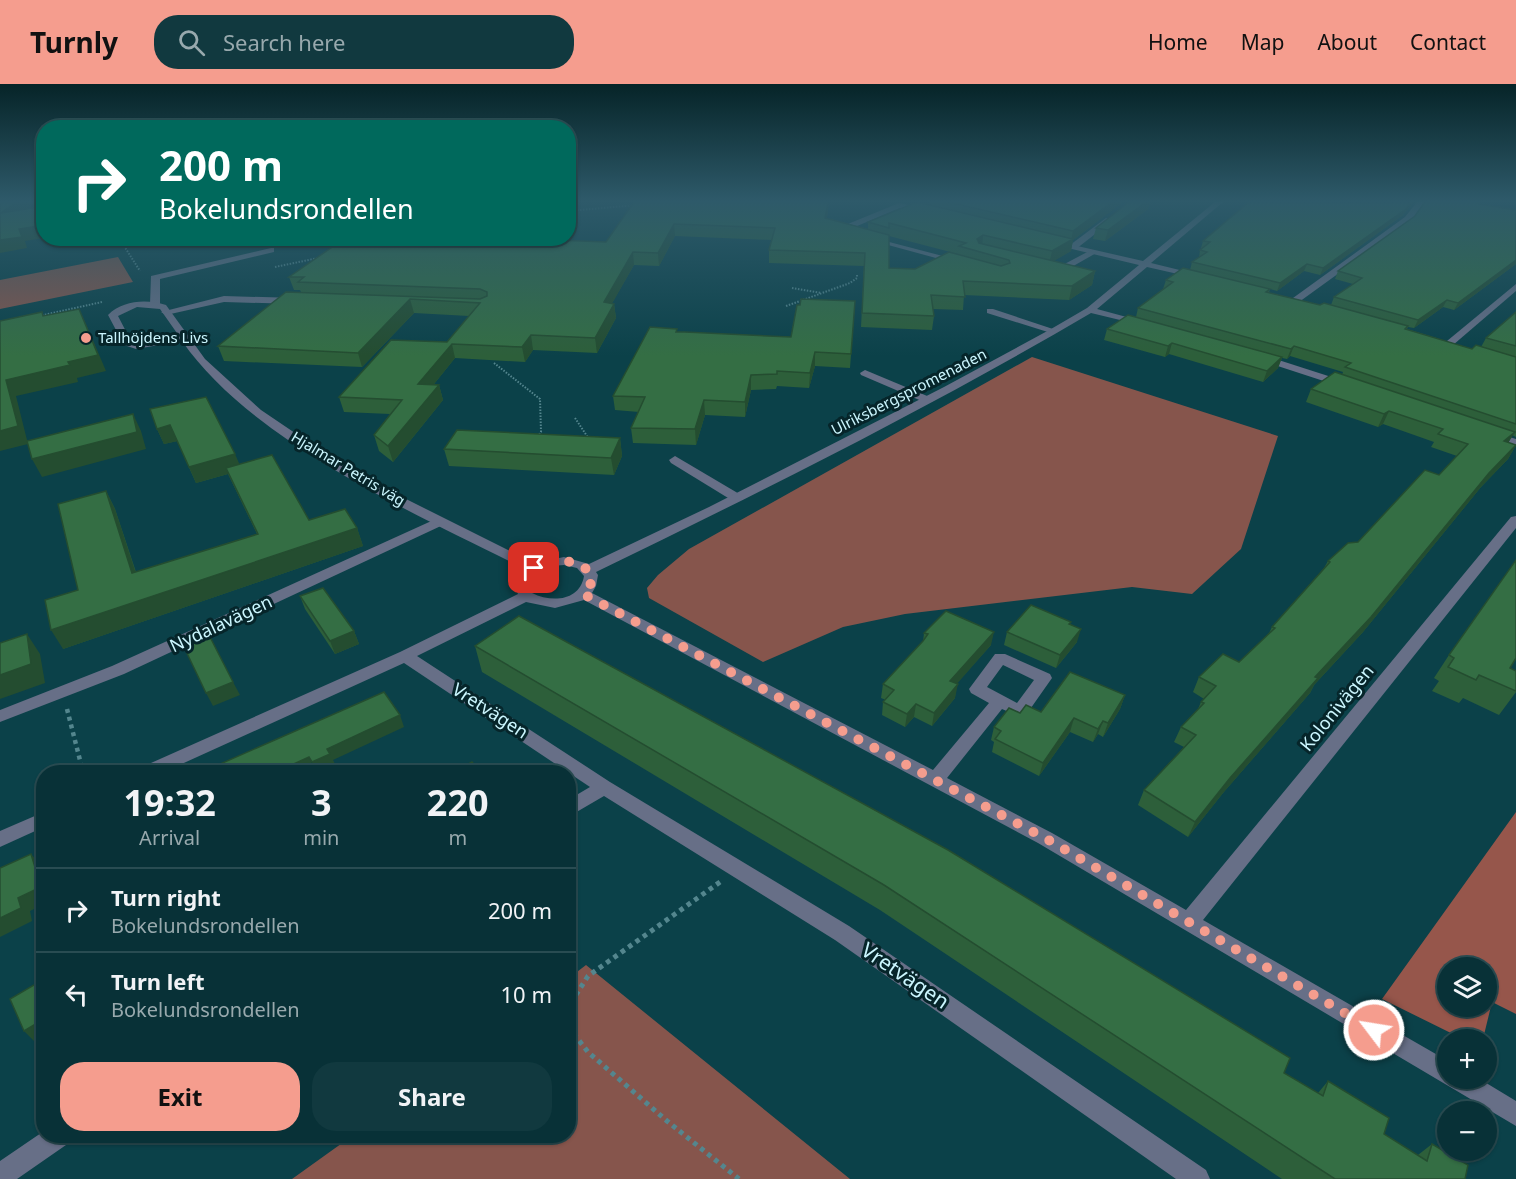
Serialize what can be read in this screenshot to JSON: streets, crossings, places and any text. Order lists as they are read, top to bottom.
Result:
{
  "streets": {
    "street": [
      "Ulriksbergspromenaden",
      "Hjalmar Petris väg",
      "Nydalavägen",
      "Kolonivägen",
      "Vretvägen"
    ]
  },
  "crossings": [
    ["Ulriksbergspromenaden", "Hjalmar Petris väg"],
    ["Hjalmar Petris väg", "Nydalavägen"]
  ],
  "places": ["Tallhöjdens Livs"],
  "page": {
    "header": "Turnly",
    "search": "Search here",
    "nav": [
      "Home",
      "Map",
      "About",
      "Contact"
    ],
    "turn": ["200 m", "Bokelundsrondellen"],
    "eta": [
      "19:32",
      "Arrival",
      "3",
      "min",
      "220",
      "m"
    ],
    "list": [
      {
        "name": "Turn right",
        "note": "Bokelundsrondellen",
        "value": "200 m"
      },
      {
        "name": "Turn left",
        "note": "Bokelundsrondellen",
        "value": "10 m"
      }
    ],
    "map_buttons": ["+", "−"],
    "buttons": ["Exit", "Share"]
  }
}
